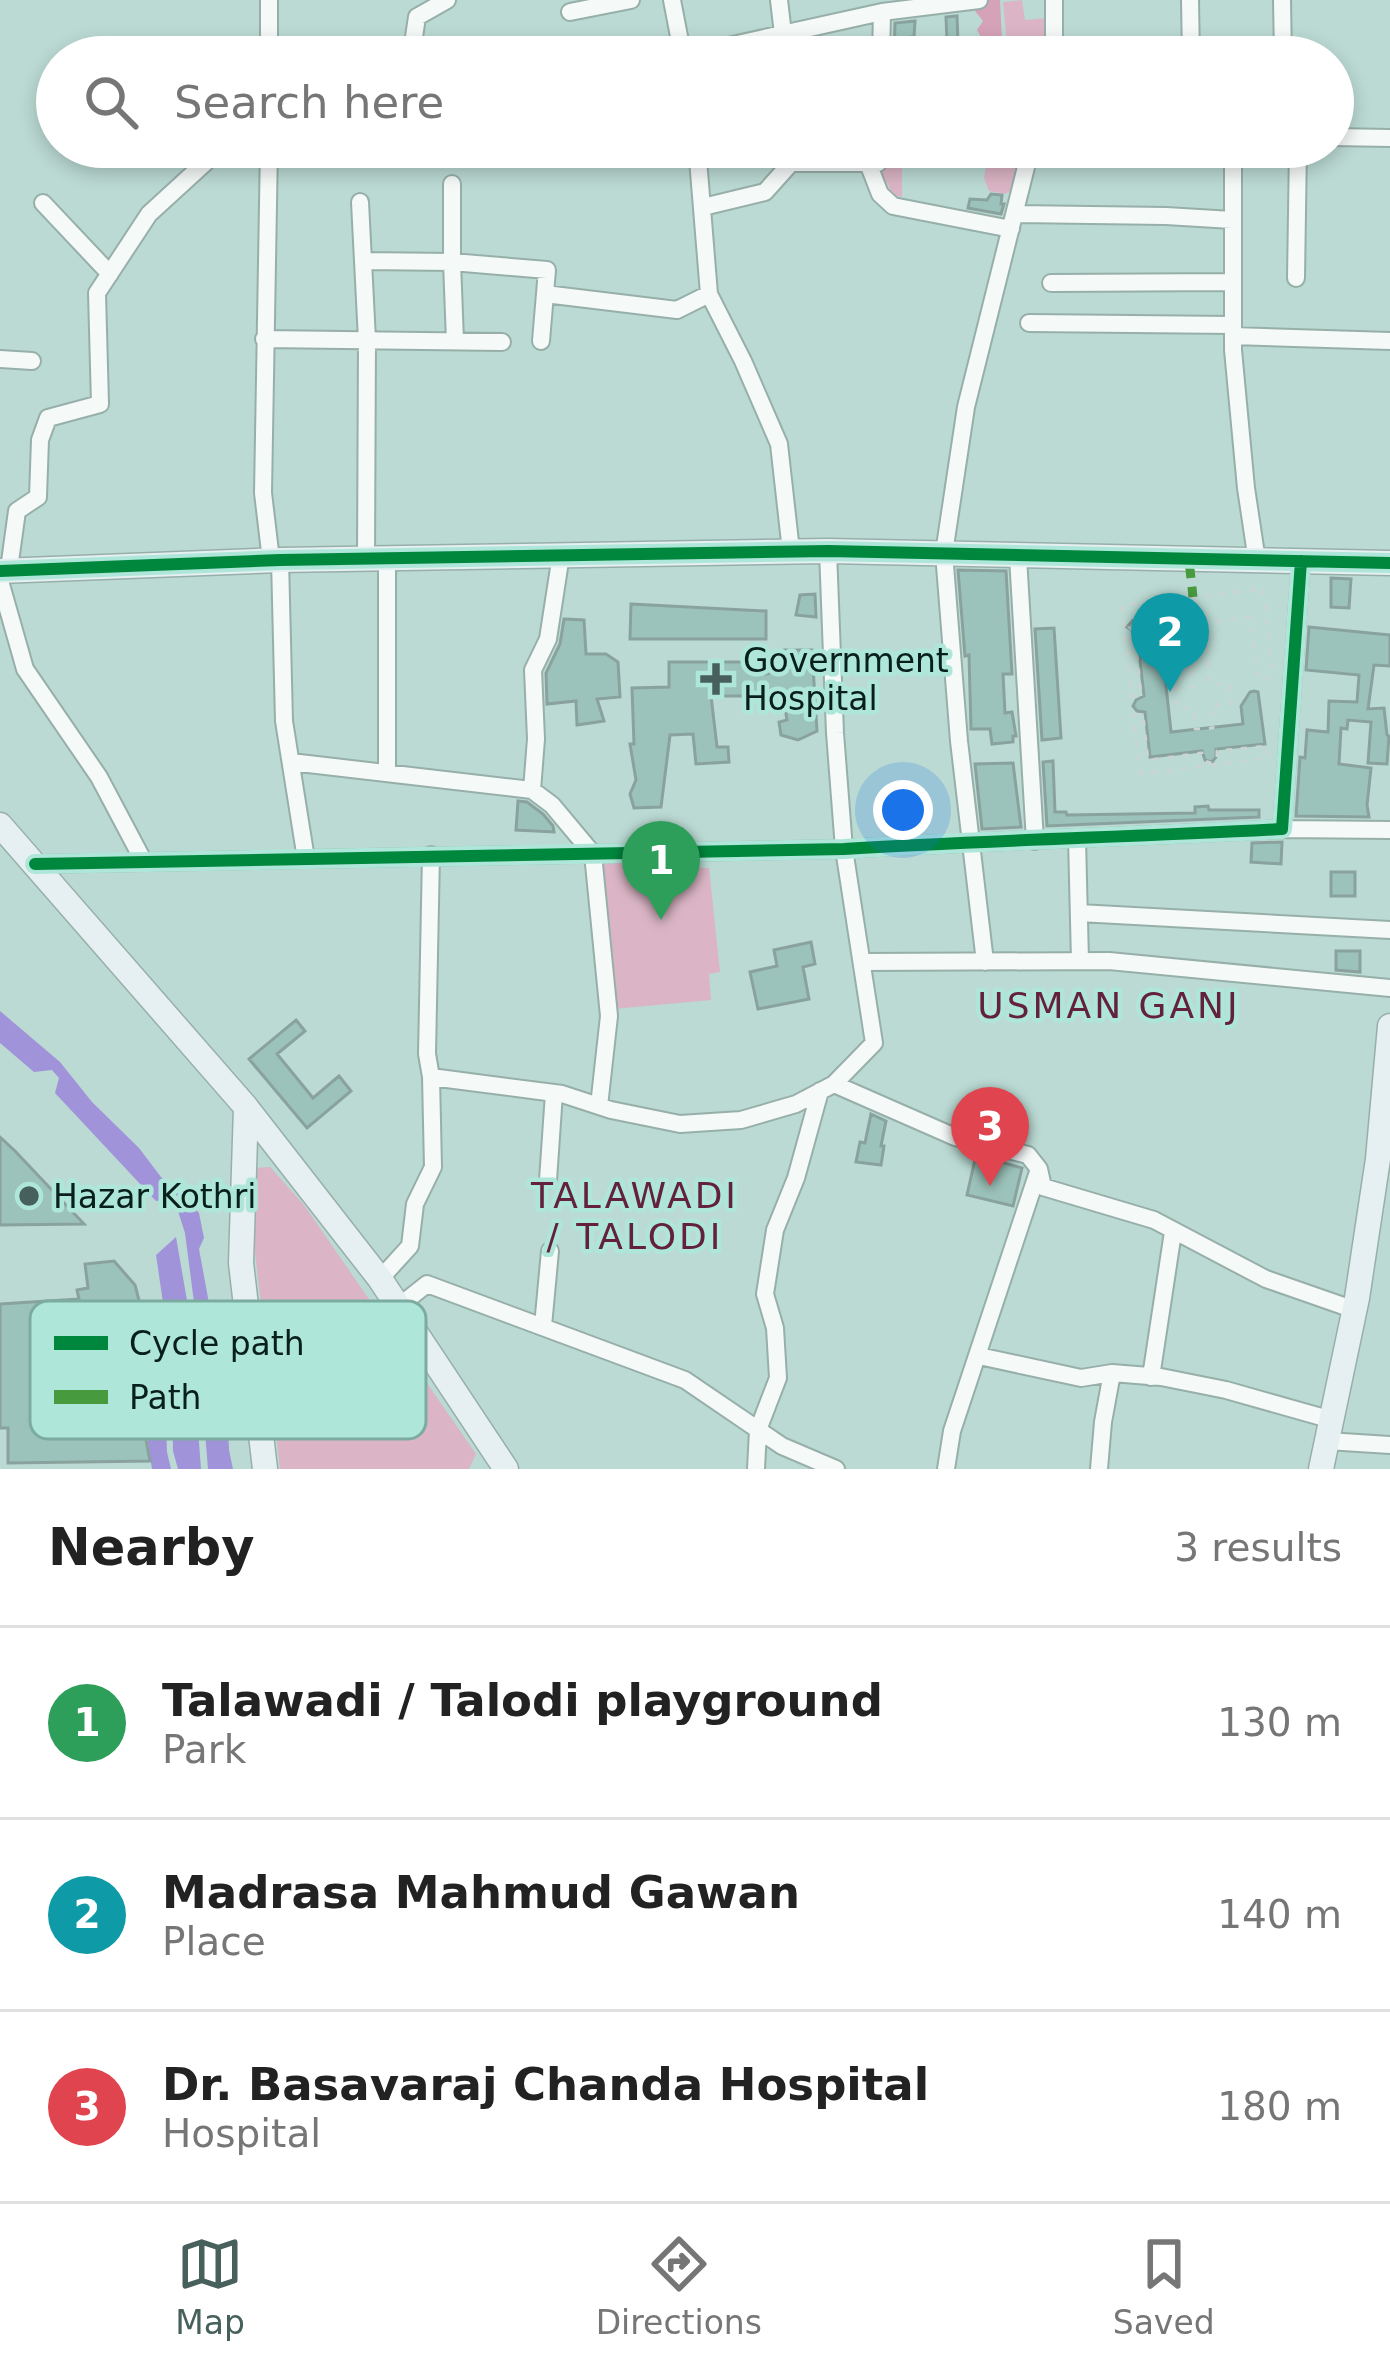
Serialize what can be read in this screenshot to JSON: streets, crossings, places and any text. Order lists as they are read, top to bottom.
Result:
{
  "districts": ["USMAN GANJ", "TALAWADI / TALODI"],
  "places": {
    "health": ["Government Hospital"],
    "other": ["Hazar Kothri"]
  },
  "legend": ["Cycle path", "Path"],
  "page": {
    "search": "Search here",
    "pins": ["2", "1", "3"],
    "heading": ["Nearby", "3 results"],
    "list": [
      {
        "mark": "1",
        "name": "Talawadi / Talodi playground",
        "note": "Park",
        "value": "130 m"
      },
      {
        "mark": "2",
        "name": "Madrasa Mahmud Gawan",
        "note": "Place",
        "value": "140 m"
      },
      {
        "mark": "3",
        "name": "Dr. Basavaraj Chanda Hospital",
        "note": "Hospital",
        "value": "180 m"
      }
    ],
    "nav": ["Map", "Directions", "Saved"]
  }
}
